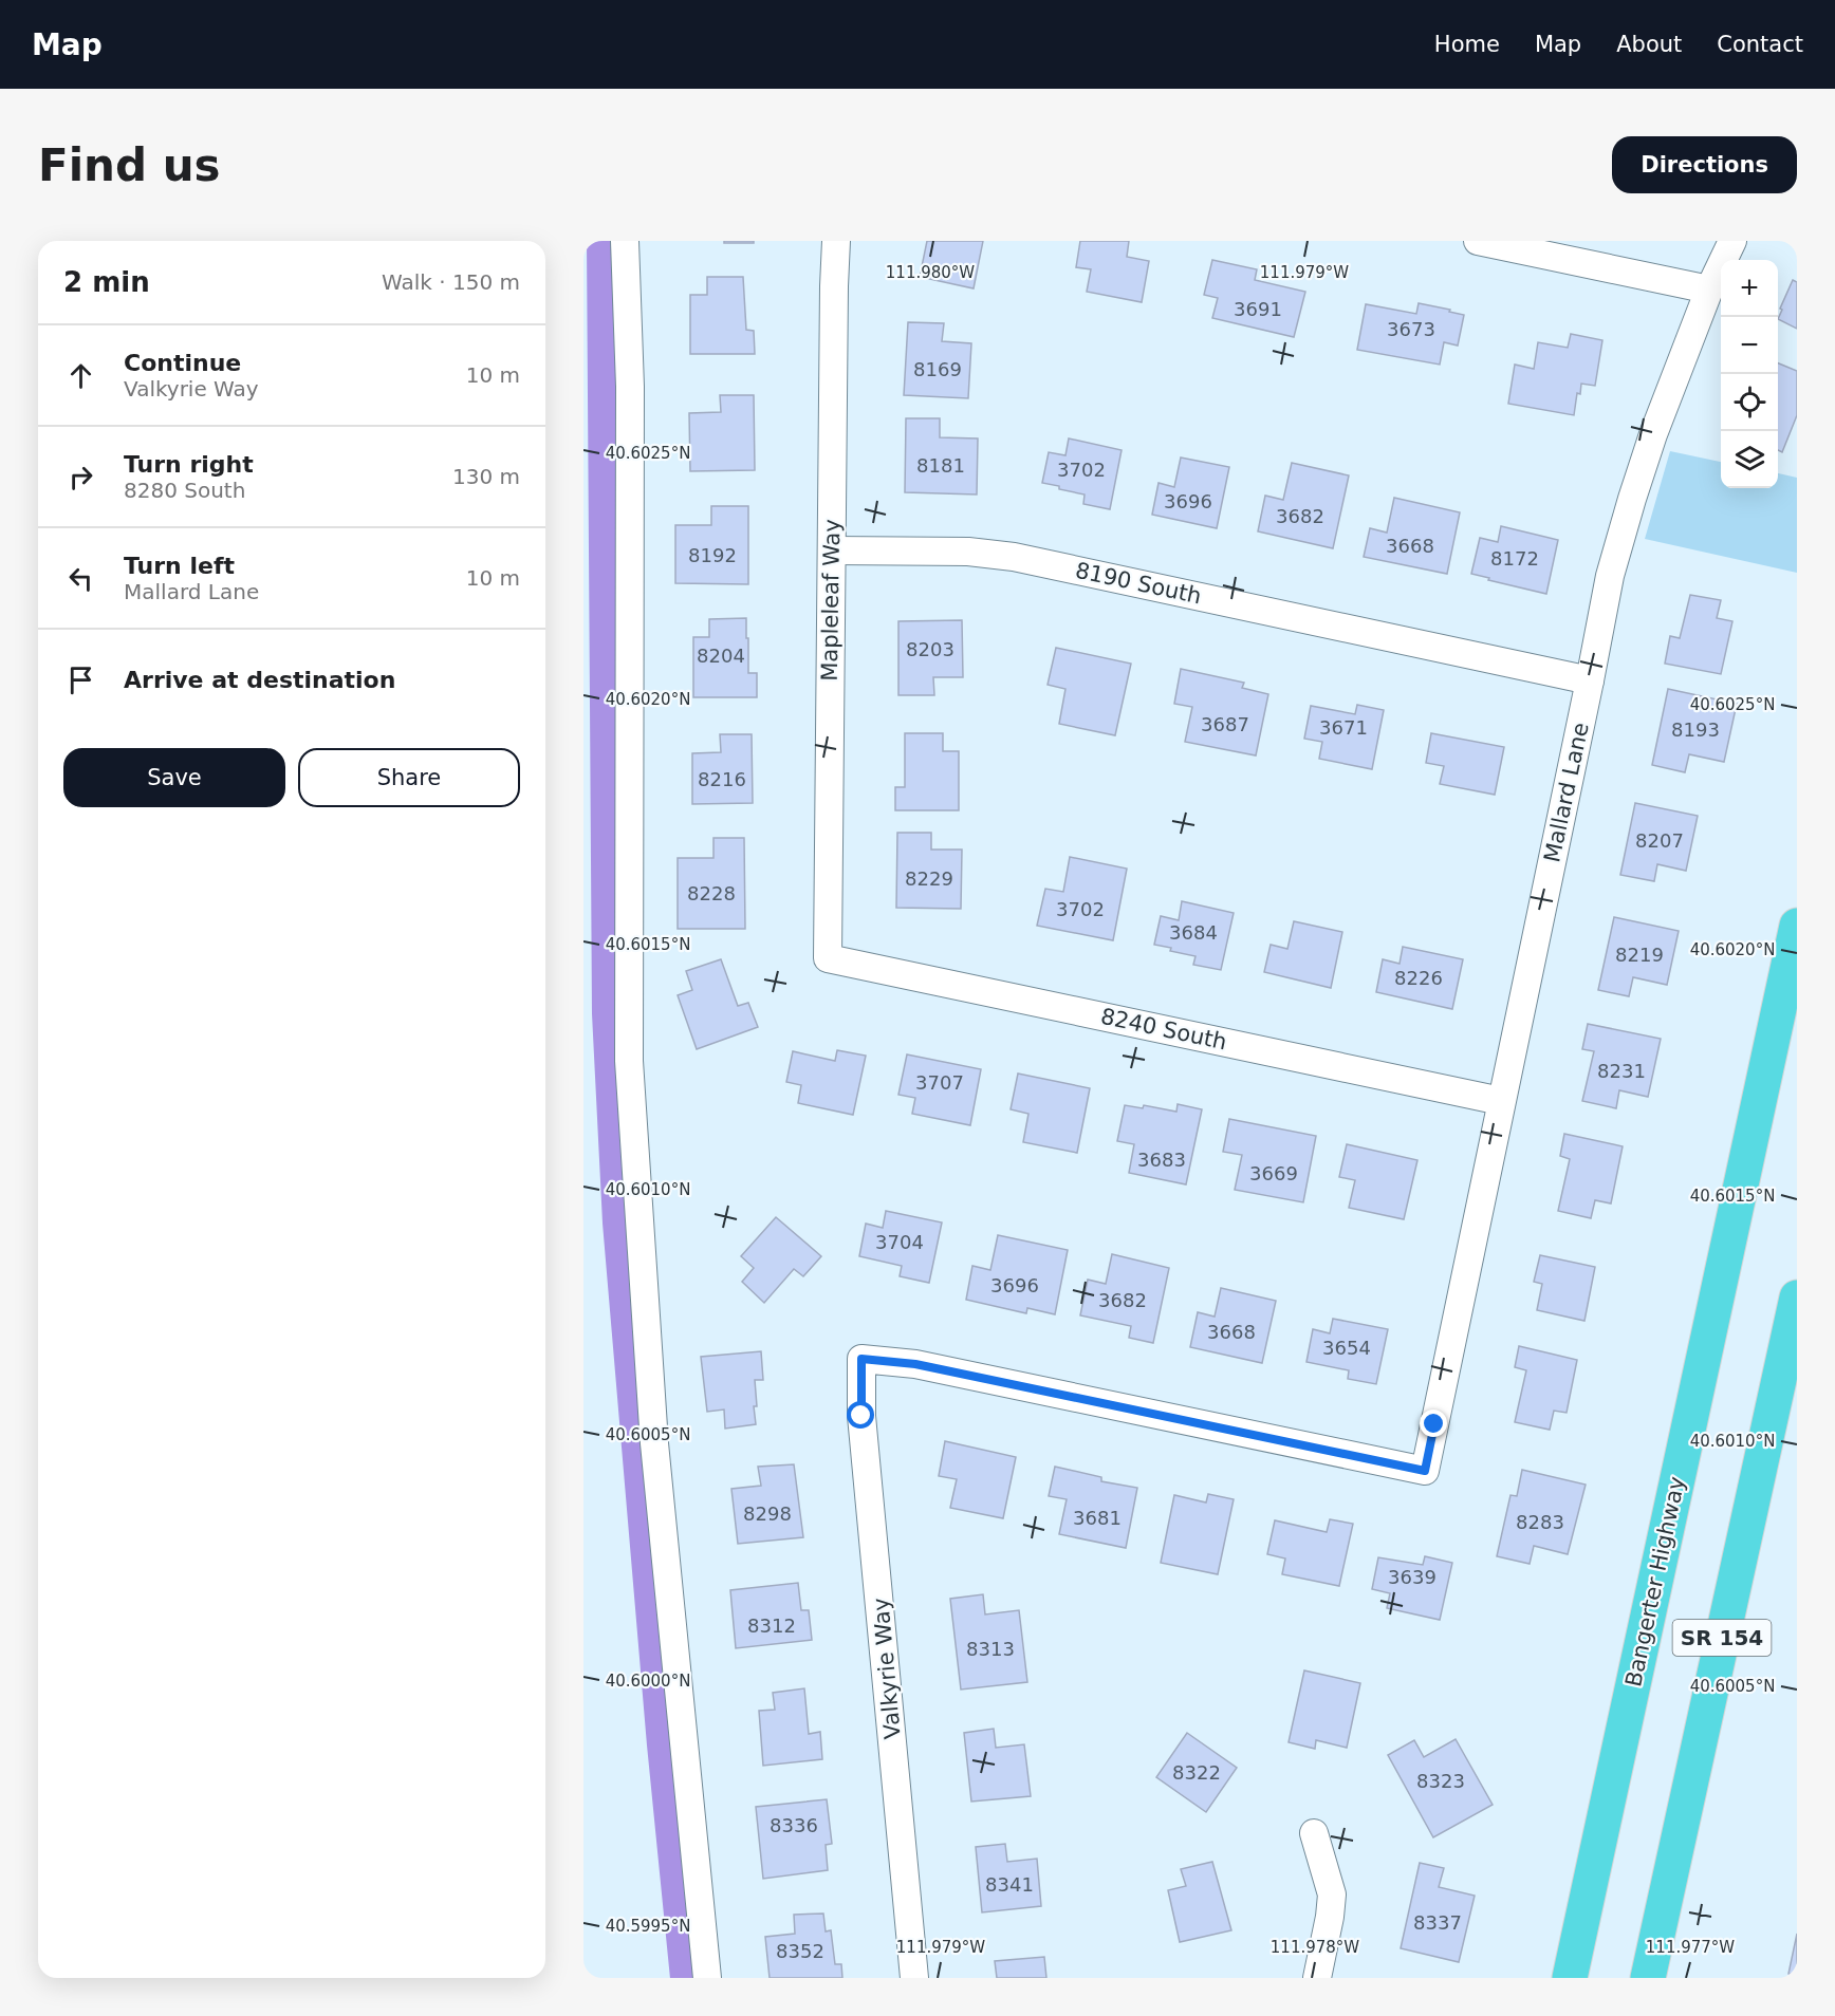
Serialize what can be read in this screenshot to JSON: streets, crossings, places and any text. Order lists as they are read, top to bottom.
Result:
{
  "streets": {
    "highway": ["Bangerter Highway", "SR 154"],
    "street": [
      "8190 South",
      "Mapleleaf Way",
      "Mallard Lane",
      "8240 South",
      "Valkyrie Way"
    ]
  },
  "crossings": [
    ["8190 South", "Mapleleaf Way"],
    ["8190 South", "Mallard Lane"],
    ["Mapleleaf Way", "8240 South"],
    ["Mallard Lane", "8240 South"],
    ["Mallard Lane", "Valkyrie Way"]
  ],
  "house_numbers": [
    "3691",
    "3673",
    "8169",
    "8181",
    "3702",
    "3696",
    "3682",
    "3668",
    "8192",
    "8172",
    "8203",
    "8204",
    "3687",
    "3671",
    "8193",
    "8216",
    "8207",
    "8229",
    "8228",
    "3702",
    "3684",
    "8219",
    "8226",
    "8231",
    "3707",
    "3683",
    "3669",
    "3704",
    "3696",
    "3682",
    "3668",
    "3654",
    "8298",
    "3681",
    "8283",
    "3639",
    "8312",
    "8313",
    "8322",
    "8323",
    "8336",
    "8341",
    "8337",
    "8352"
  ],
  "page": {
    "header": "Map",
    "nav": [
      "Home",
      "Map",
      "About",
      "Contact"
    ],
    "buttons": [
      "Directions",
      ["Save", "Share"]
    ],
    "title": "Find us",
    "heading": ["2 min", "Walk · 150 m"],
    "map_buttons": ["+", "−"],
    "list": [
      ["Continue", "Valkyrie Way", "10 m"],
      ["Turn right", "8280 South", "130 m"],
      ["Turn left", "Mallard Lane", "10 m"],
      "Arrive at destination"
    ]
  },
  "coordinates": [
    "111.980°W",
    "111.979°W",
    "40.6025°N",
    "40.6020°N",
    "40.6015°N",
    "40.6010°N",
    "40.6005°N",
    "40.6000°N",
    "40.5995°N",
    "111.978°W",
    "111.977°W"
  ]
}
